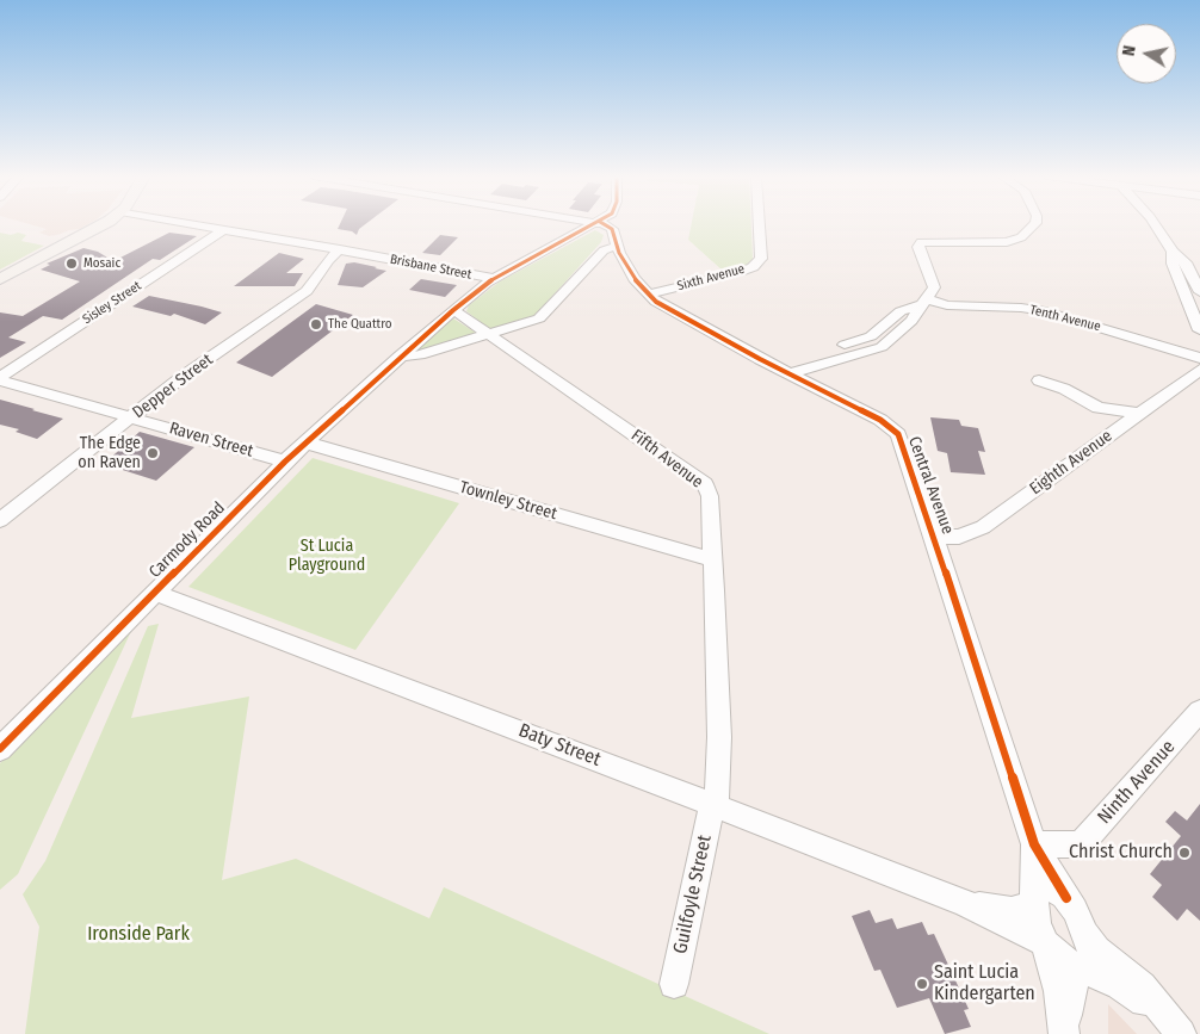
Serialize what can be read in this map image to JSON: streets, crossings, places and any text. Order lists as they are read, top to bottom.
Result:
{
  "streets": {
    "street": [
      "Brisbane Street",
      "Sixth Avenue",
      "Sisley Street",
      "Tenth Avenue",
      "Depper Street",
      "Raven Street",
      "Fifth Avenue",
      "Eighth Avenue",
      "Central Avenue",
      "Townley Street",
      "Carmody Road",
      "Baty Street",
      "Ninth Avenue",
      "Guilfoyle Street"
    ]
  },
  "crossings": [
    ["Brisbane Street", "Sisley Street"],
    ["Brisbane Street", "Depper Street"],
    ["Brisbane Street", "Carmody Road"],
    ["Sixth Avenue", "Central Avenue"],
    ["Sisley Street", "Raven Street"],
    ["Depper Street", "Raven Street"],
    ["Raven Street", "Carmody Road"],
    ["Fifth Avenue", "Townley Street"],
    ["Fifth Avenue", "Carmody Road"],
    ["Fifth Avenue", "Baty Street"],
    ["Fifth Avenue", "Guilfoyle Street"],
    ["Eighth Avenue", "Central Avenue"],
    ["Central Avenue", "Baty Street"],
    ["Central Avenue", "Ninth Avenue"],
    ["Townley Street", "Carmody Road"],
    ["Carmody Road", "Baty Street"],
    ["Baty Street", "Guilfoyle Street"]
  ],
  "parks": ["St Lucia Playground", "Ironside Park"],
  "places": [
    "Mosaic",
    "The Quattro",
    "The Edge on Raven",
    "Christ Church",
    "Saint Lucia Kindergarten"
  ],
  "north": "left"
}
